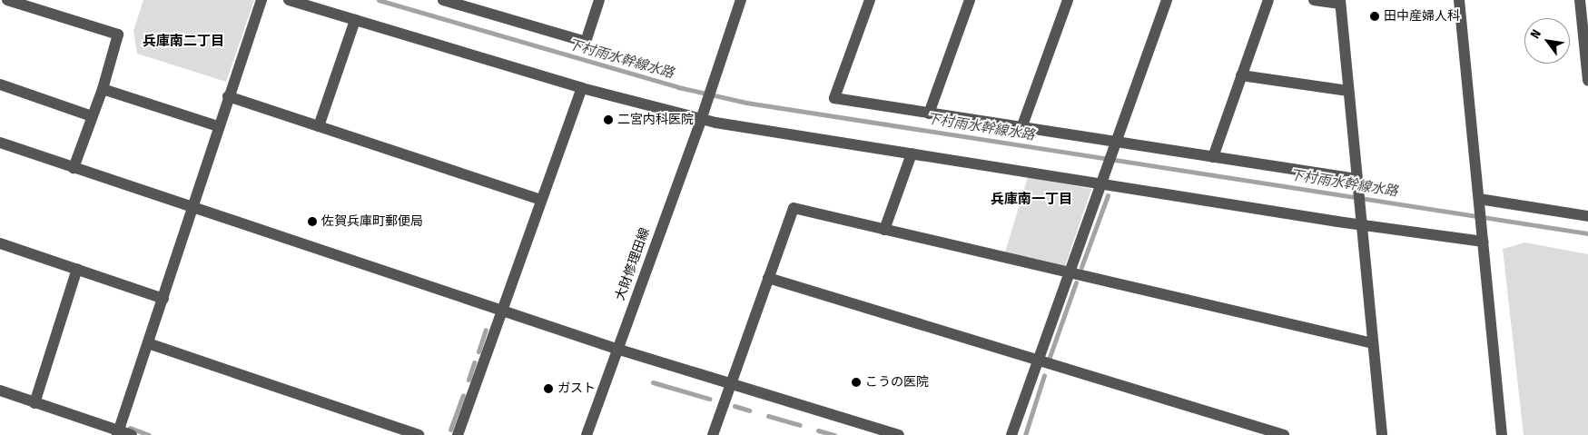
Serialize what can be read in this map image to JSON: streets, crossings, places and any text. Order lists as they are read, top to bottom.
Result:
{
  "streets": {
    "street": ["大財修理田線"]
  },
  "districts": ["兵庫南二丁目", "兵庫南一丁目"],
  "water": ["下村雨水幹線水路"],
  "places": [
    "田中産婦人科",
    "二宮内科医院",
    "佐賀兵庫町郵便局",
    "こうの医院",
    "ガスト"
  ],
  "north": "top left"
}
